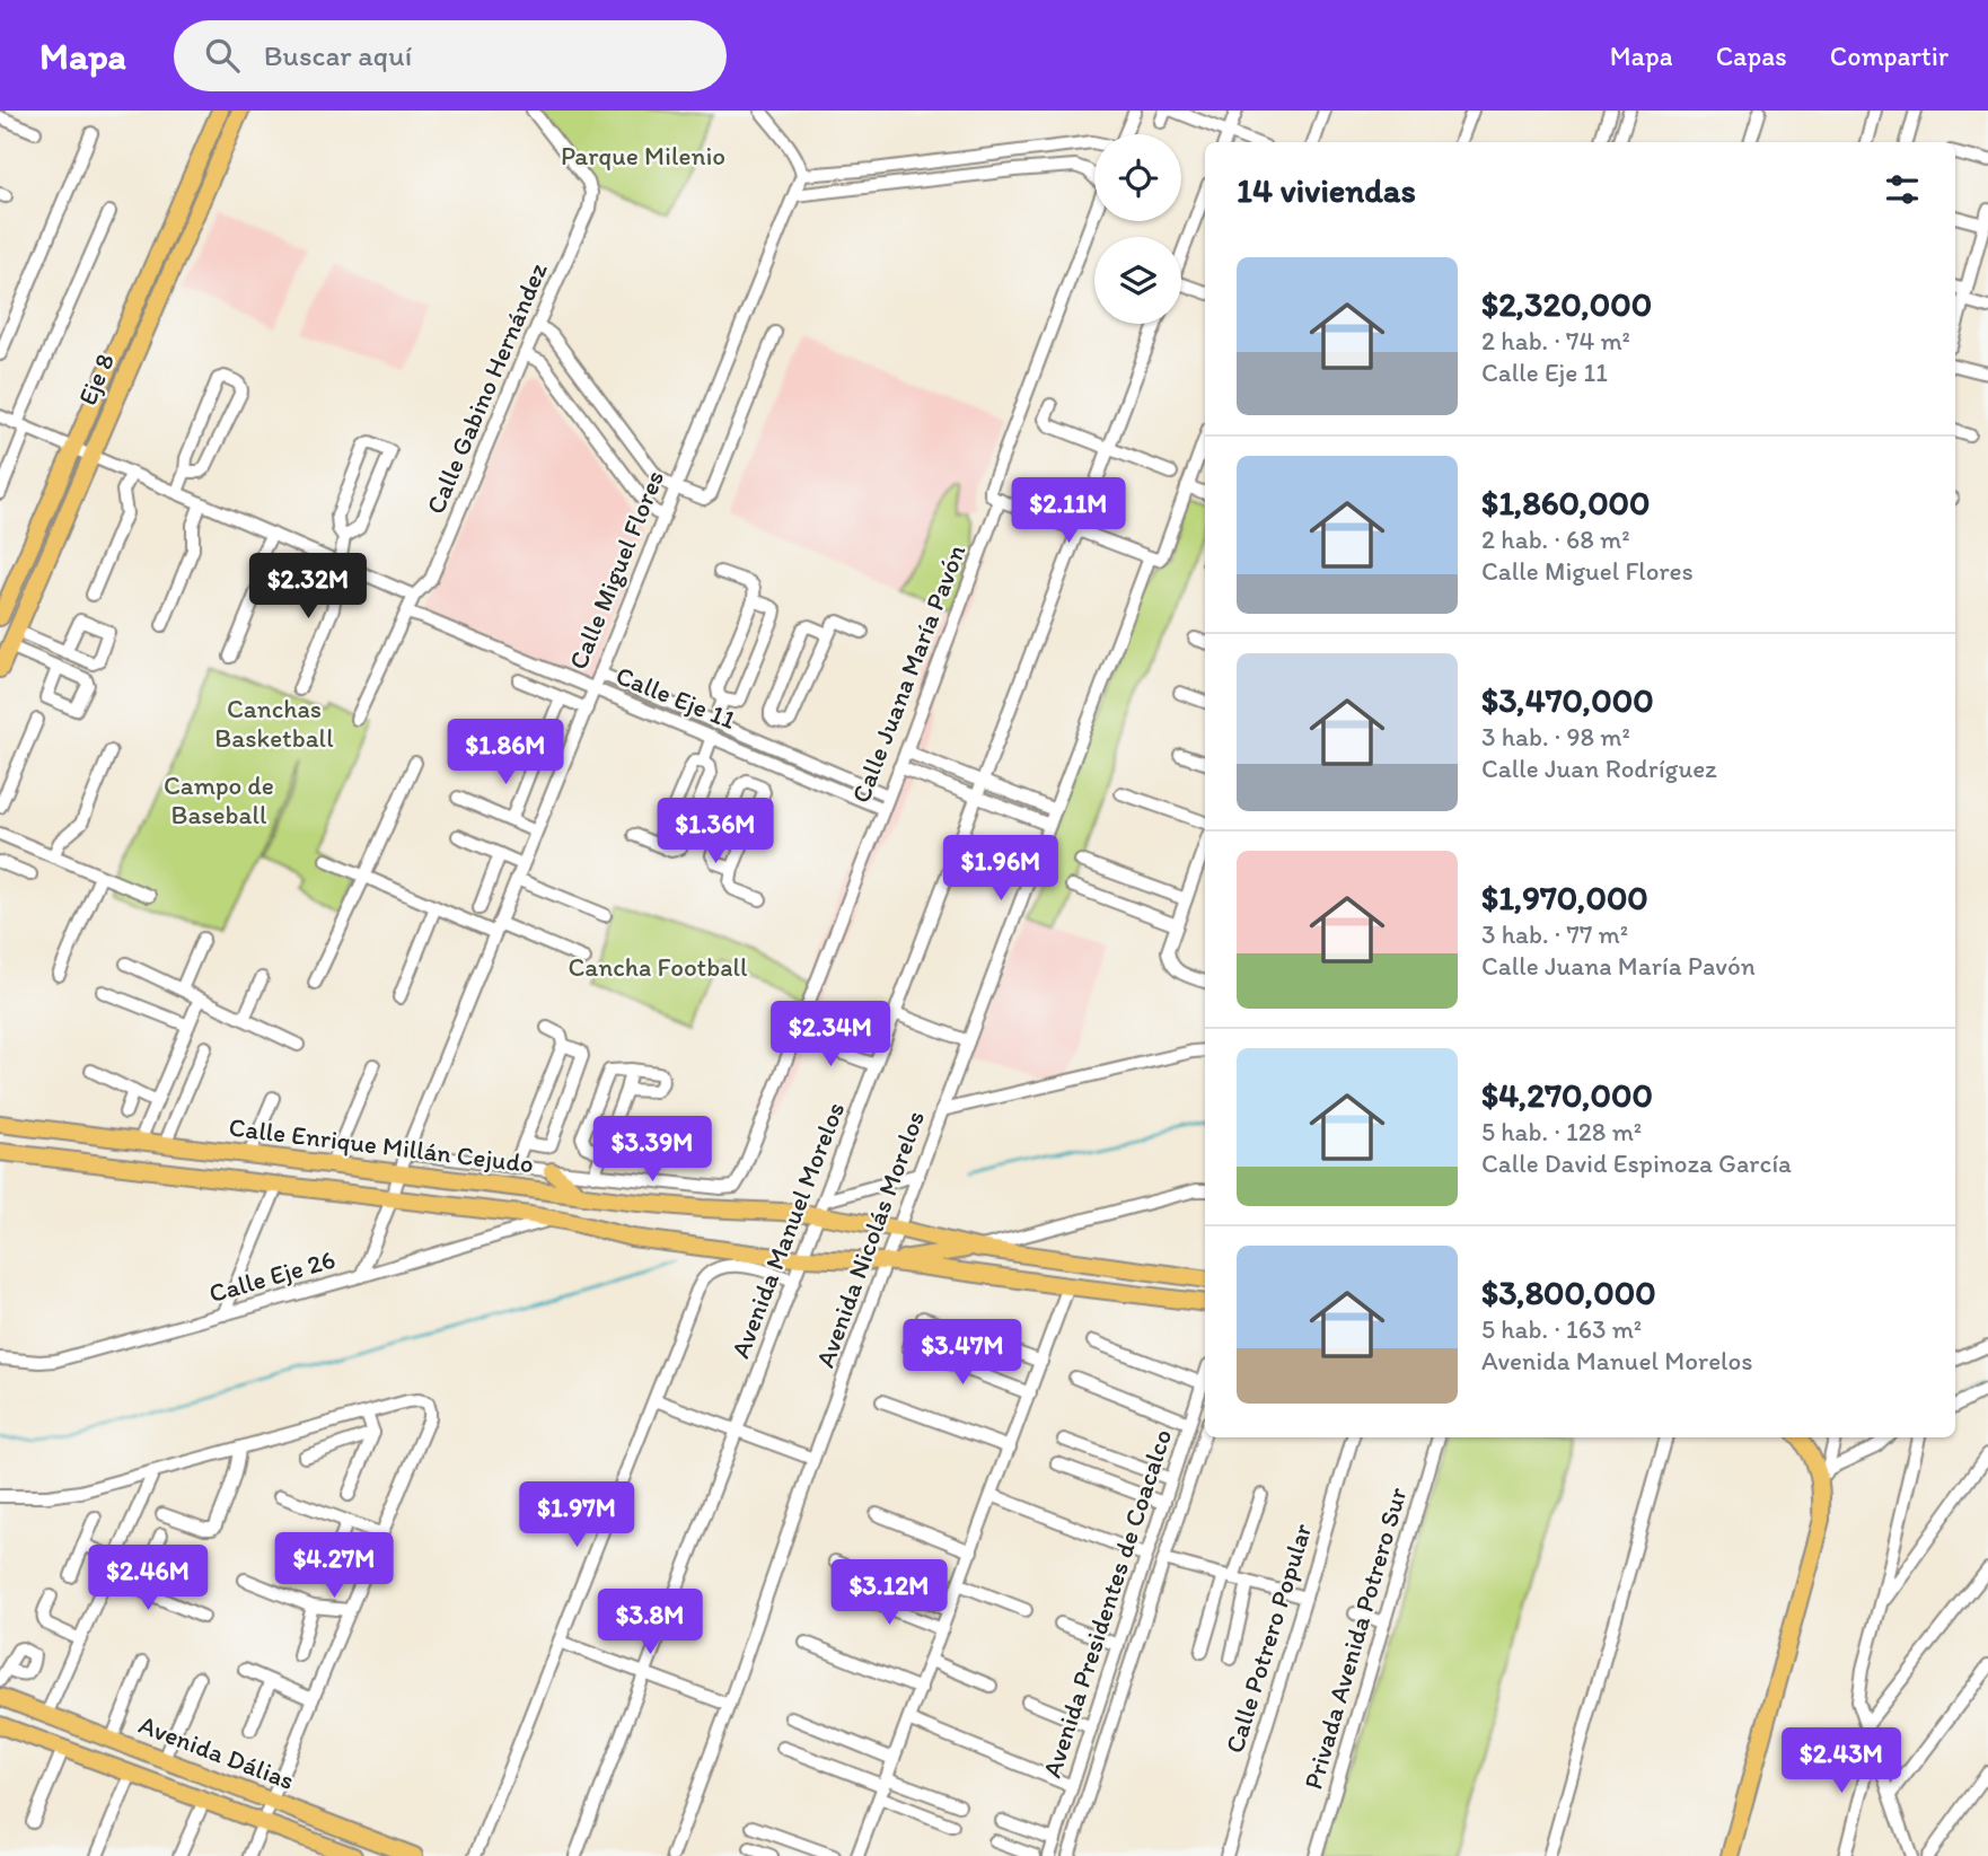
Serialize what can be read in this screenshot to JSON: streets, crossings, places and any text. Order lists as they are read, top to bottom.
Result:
{
  "streets": {
    "main road": ["Eje 8", "Calle Enrique Millán Cejudo", "Avenida Dálias"],
    "street": [
      "Calle Gabino Hernández",
      "Calle Miguel Flores",
      "Calle Juana María Pavón",
      "Calle Eje 11",
      "Avenida Manuel Morelos",
      "Avenida Nicolás Morelos",
      "Calle Eje 26",
      "Avenida Presidentes de Coacalco",
      "Calle Potrero Popular",
      "Privada Avenida Potrero Sur"
    ]
  },
  "crossings": [
    ["Calle Gabino Hernández", "Calle Eje 11"],
    ["Calle Miguel Flores", "Calle Eje 11"],
    ["Calle Miguel Flores", "Calle Enrique Millán Cejudo"],
    ["Calle Miguel Flores", "Calle Eje 26"],
    ["Calle Juana María Pavón", "Calle Eje 11"],
    ["Calle Enrique Millán Cejudo", "Avenida Manuel Morelos"],
    ["Calle Enrique Millán Cejudo", "Avenida Nicolás Morelos"],
    ["Calle Enrique Millán Cejudo", "Calle Eje 26"]
  ],
  "parks": [
    "Parque Milenio",
    "Canchas Basketball",
    "Campo de Baseball",
    "Cancha Football"
  ],
  "page": {
    "header": "Mapa",
    "search": "Buscar aquí",
    "nav": ["Mapa", "Capas", "Compartir"],
    "heading": "14 viviendas",
    "list": [
      {
        "name": "$2,320,000",
        "note": "2 hab. · 74 m² · Calle Eje 11"
      },
      {
        "name": "$1,860,000",
        "note": "2 hab. · 68 m² · Calle Miguel Flores"
      },
      {
        "name": "$3,470,000",
        "note": "3 hab. · 98 m² · Calle Juan Rodríguez"
      },
      {
        "name": "$1,970,000",
        "note": "3 hab. · 77 m² · Calle Juana María Pavón"
      },
      {
        "name": "$4,270,000",
        "note": "5 hab. · 128 m² · Calle David Espinoza García"
      },
      {
        "name": "$3,800,000",
        "note": "5 hab. · 163 m² · Avenida Manuel Morelos"
      }
    ],
    "price": [
      "$2.11M",
      "$2.32M",
      "$1.86M",
      "$1.36M",
      "$1.96M",
      "$2.34M",
      "$3.39M",
      "$3.47M",
      "$1.97M",
      "$4.27M",
      "$2.46M",
      "$3.12M",
      "$3.8M",
      "$2.43M"
    ]
  }
}
